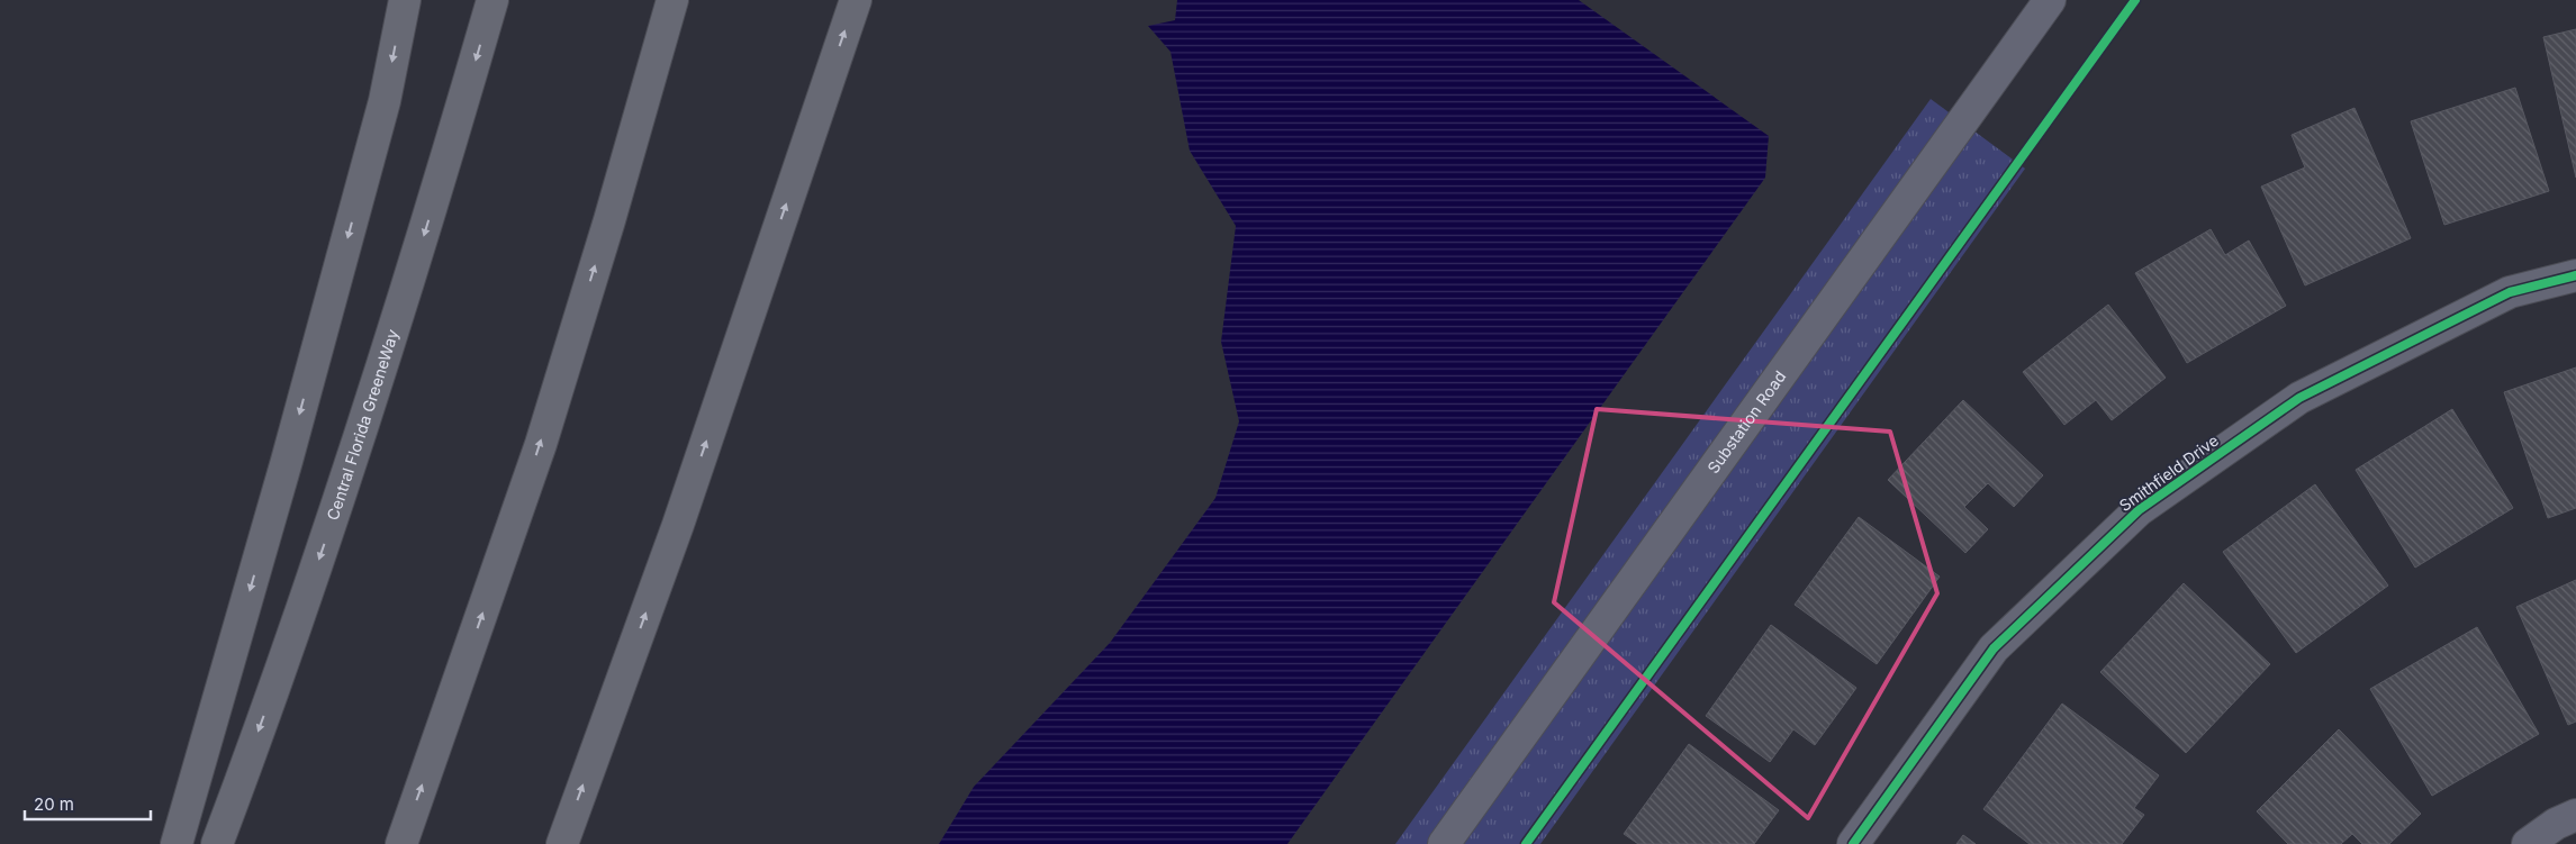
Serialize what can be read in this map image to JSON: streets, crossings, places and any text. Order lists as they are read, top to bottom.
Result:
{
  "streets": {
    "highway": ["Central Florida GreeneWay"],
    "street": ["Substation Road", "Smithfield Drive"]
  },
  "scale_bar": "20 m"
}
